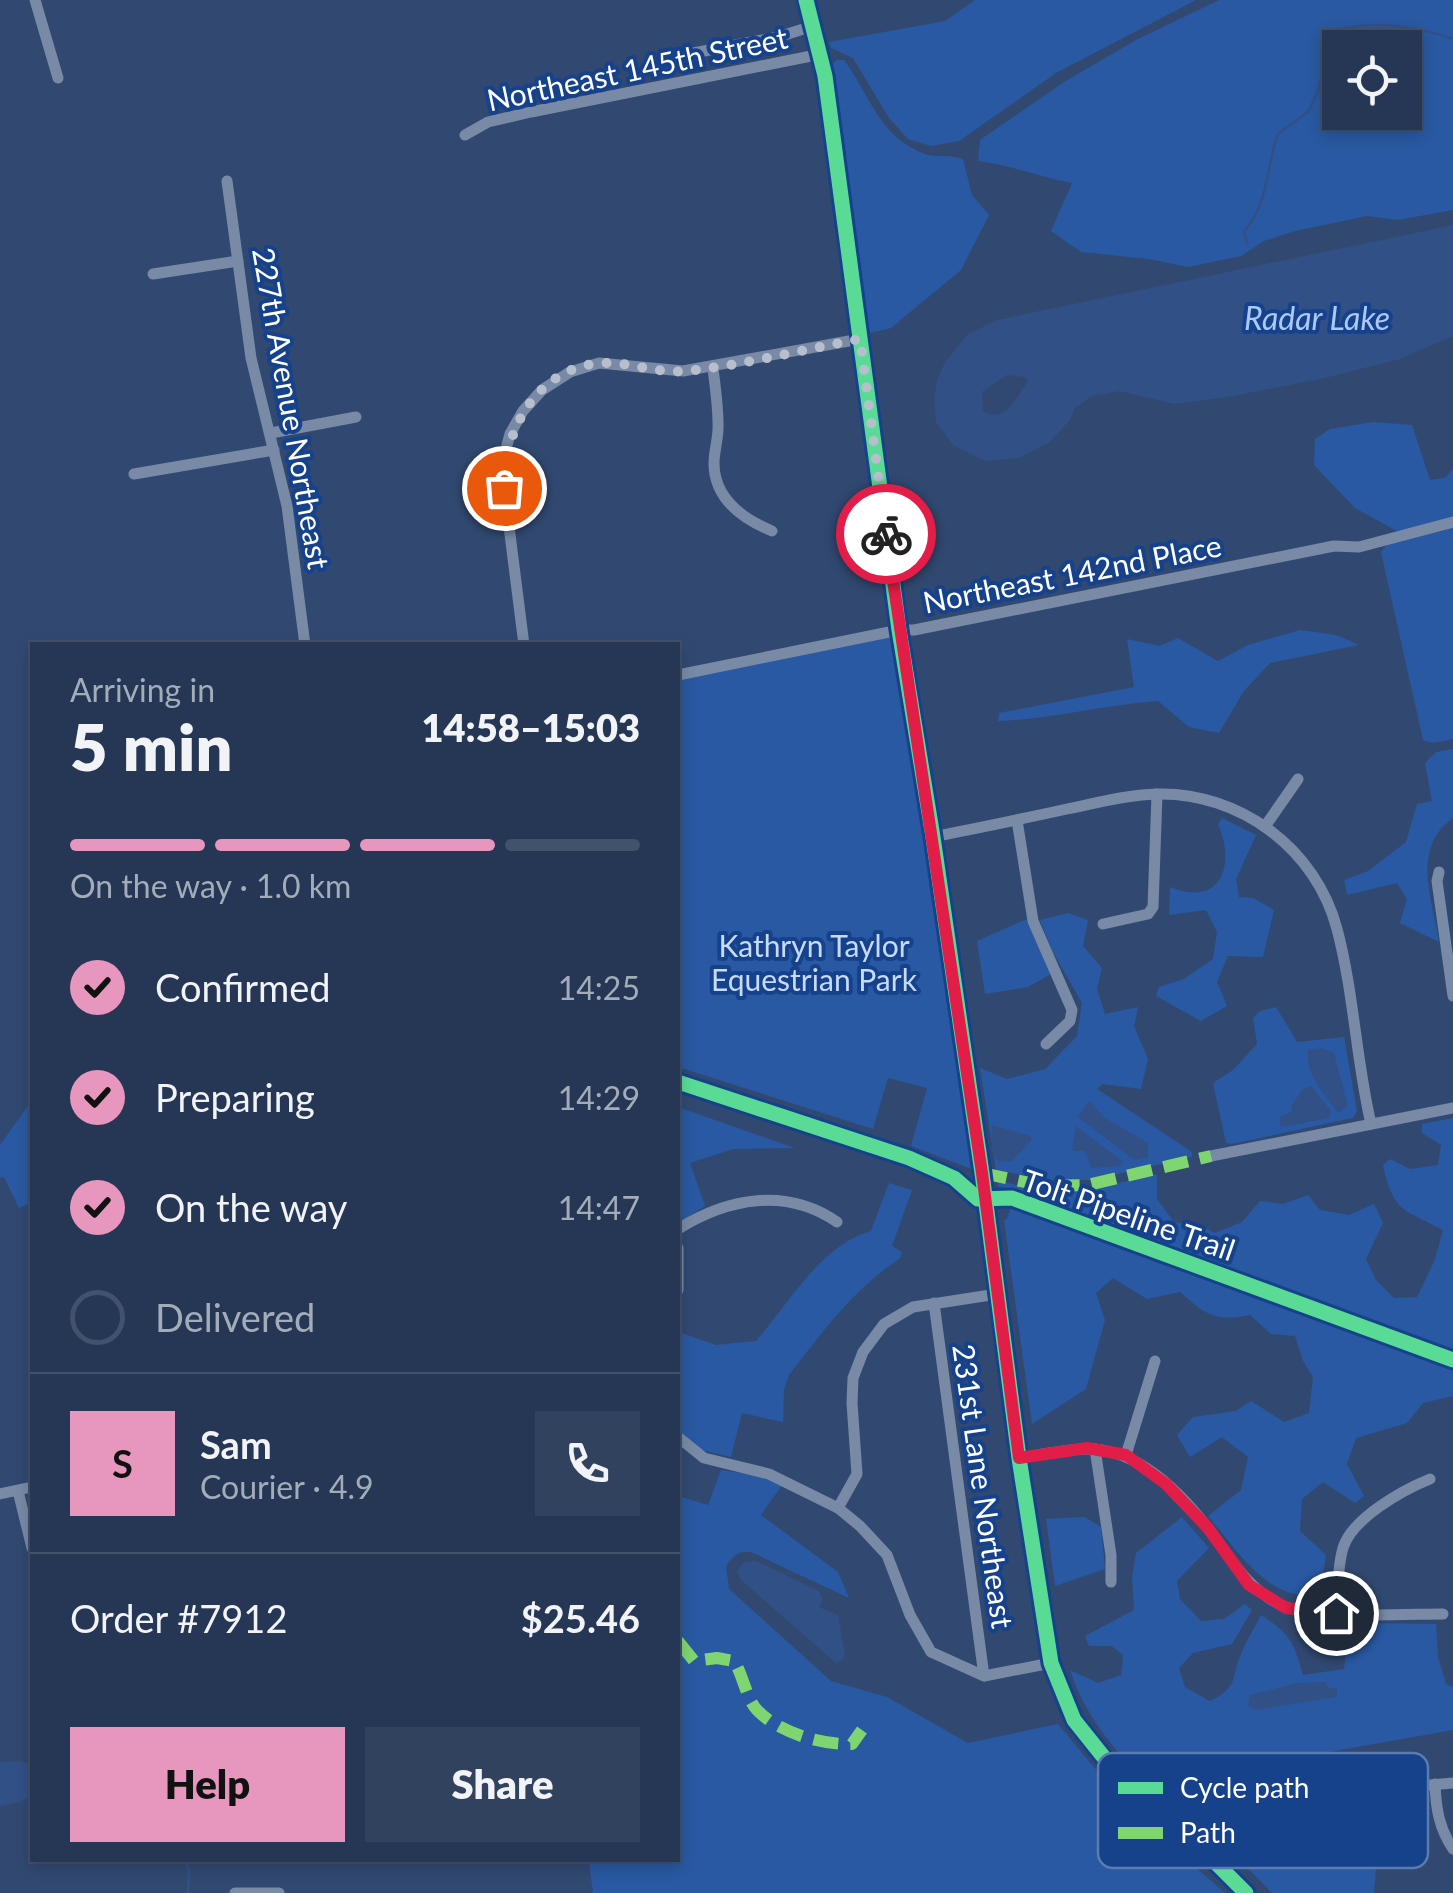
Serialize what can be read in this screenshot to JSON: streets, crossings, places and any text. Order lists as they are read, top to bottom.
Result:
{
  "streets": {
    "street": [
      "Northeast 145th Street",
      "227th Avenue Northeast",
      "Northeast 142nd Place",
      "231st Lane Northeast"
    ],
    "cycle path": ["Tolt Pipeline Trail"]
  },
  "water": ["Radar Lake"],
  "parks": ["Kathryn Taylor Equestrian Park"],
  "legend": ["Cycle path", "Path"],
  "page": {
    "heading": ["5 min", "Arriving in", "14:58–15:03"],
    "panel": [
      "Sam",
      "Courier · 4.9",
      "Order #7912",
      "$25.46"
    ],
    "bar": "On the way · 1.0 km",
    "list": [
      ["Confirmed", "14:25"],
      ["Preparing", "14:29"],
      ["On the way", "14:47"],
      "Delivered"
    ],
    "round": "S",
    "buttons": ["Help", "Share"]
  }
}
